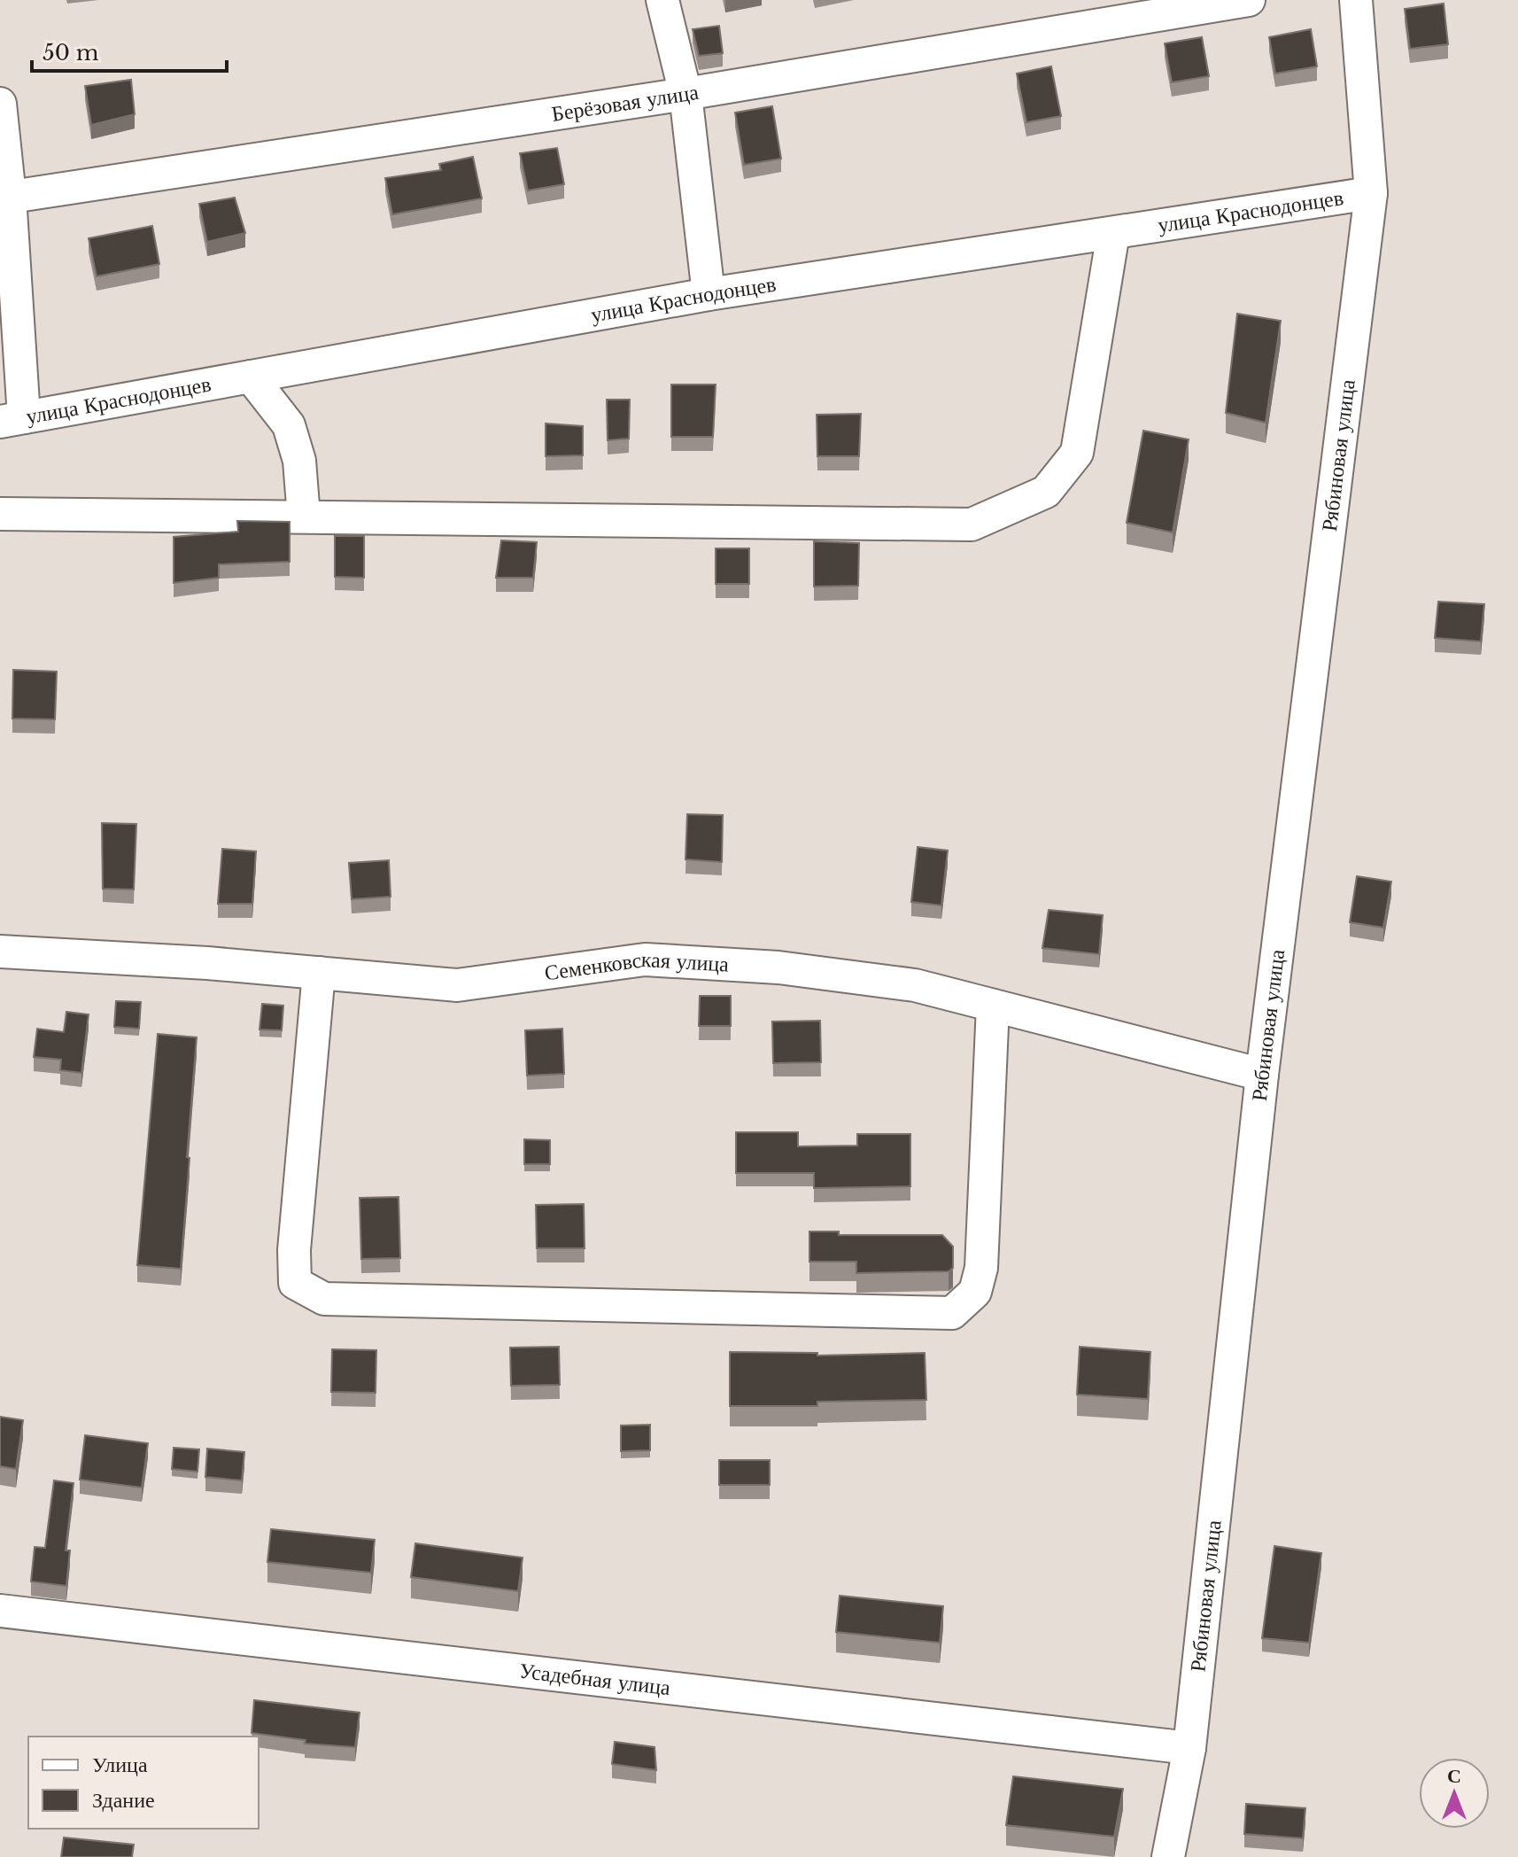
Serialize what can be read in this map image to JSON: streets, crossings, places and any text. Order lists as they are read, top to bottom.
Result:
{
  "streets": {
    "street": [
      "Берёзовая улица",
      "улица Краснодонцев",
      "Рябиновая улица",
      "Семенковская улица",
      "Усадебная улица"
    ]
  },
  "crossings": [
    ["улица Краснодонцев", "Рябиновая улица"],
    ["Рябиновая улица", "Семенковская улица"],
    ["Рябиновая улица", "Усадебная улица"]
  ],
  "legend": ["Улица", "Здание"],
  "scale_bar": "50 m",
  "north": "top"
}
